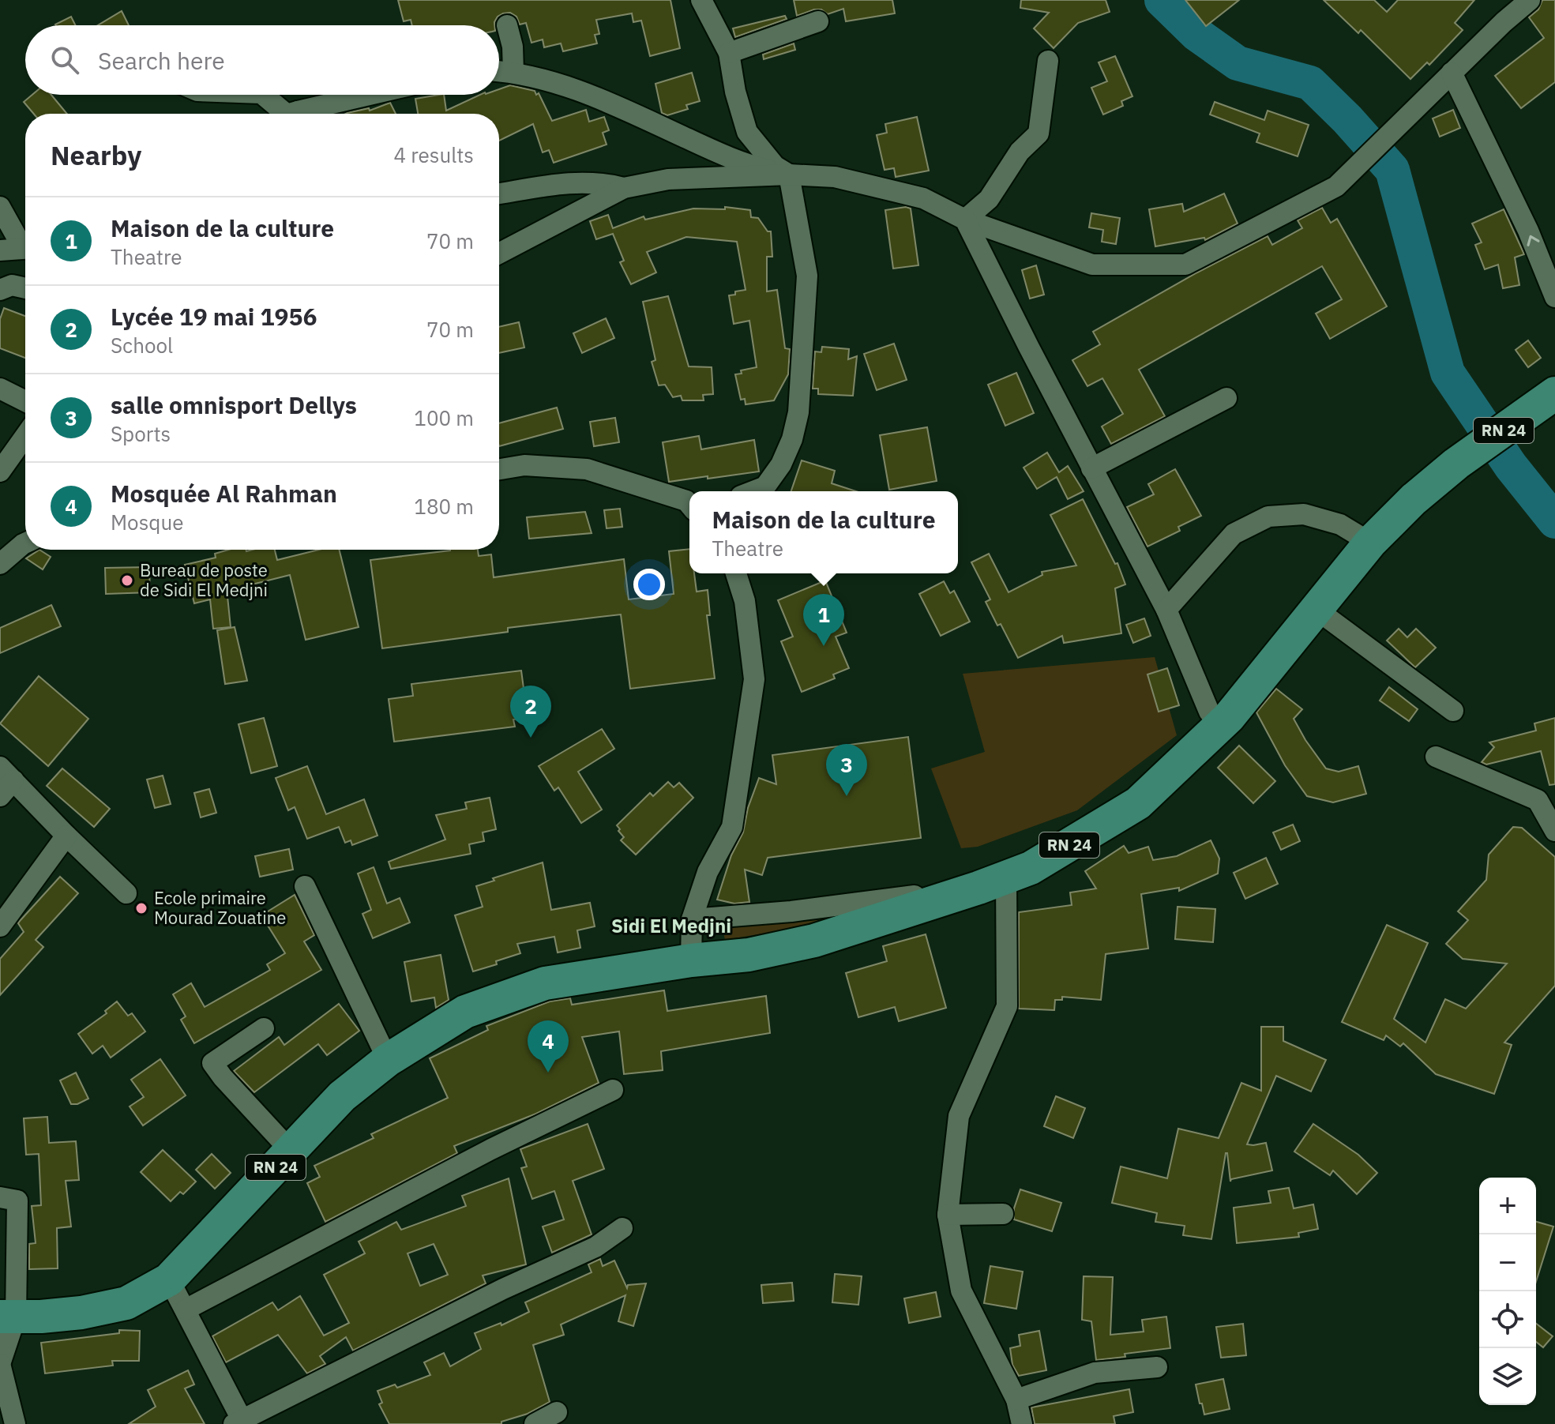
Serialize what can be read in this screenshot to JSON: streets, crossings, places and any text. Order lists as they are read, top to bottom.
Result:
{
  "streets": {
    "main road": ["RN 24"]
  },
  "districts": ["Sidi El Medjni"],
  "places": ["Bureau de poste de Sidi El Medjni", "Ecole primaire Mourad Zouatine"],
  "page": {
    "search": "Search here",
    "heading": ["Nearby", "4 results"],
    "list": [
      {
        "mark": "1",
        "name": "Maison de la culture",
        "note": "Theatre",
        "value": "70 m"
      },
      {
        "mark": "2",
        "name": "Lycée 19 mai 1956",
        "note": "School",
        "value": "70 m"
      },
      {
        "mark": "3",
        "name": "salle omnisport Dellys",
        "note": "Sports",
        "value": "100 m"
      },
      {
        "mark": "4",
        "name": "Mosquée Al Rahman",
        "note": "Mosque",
        "value": "180 m"
      }
    ],
    "popup": ["Maison de la culture", "Theatre"],
    "pins": [
      "1",
      "2",
      "3",
      "4"
    ],
    "map_buttons": ["+", "−"]
  }
}
